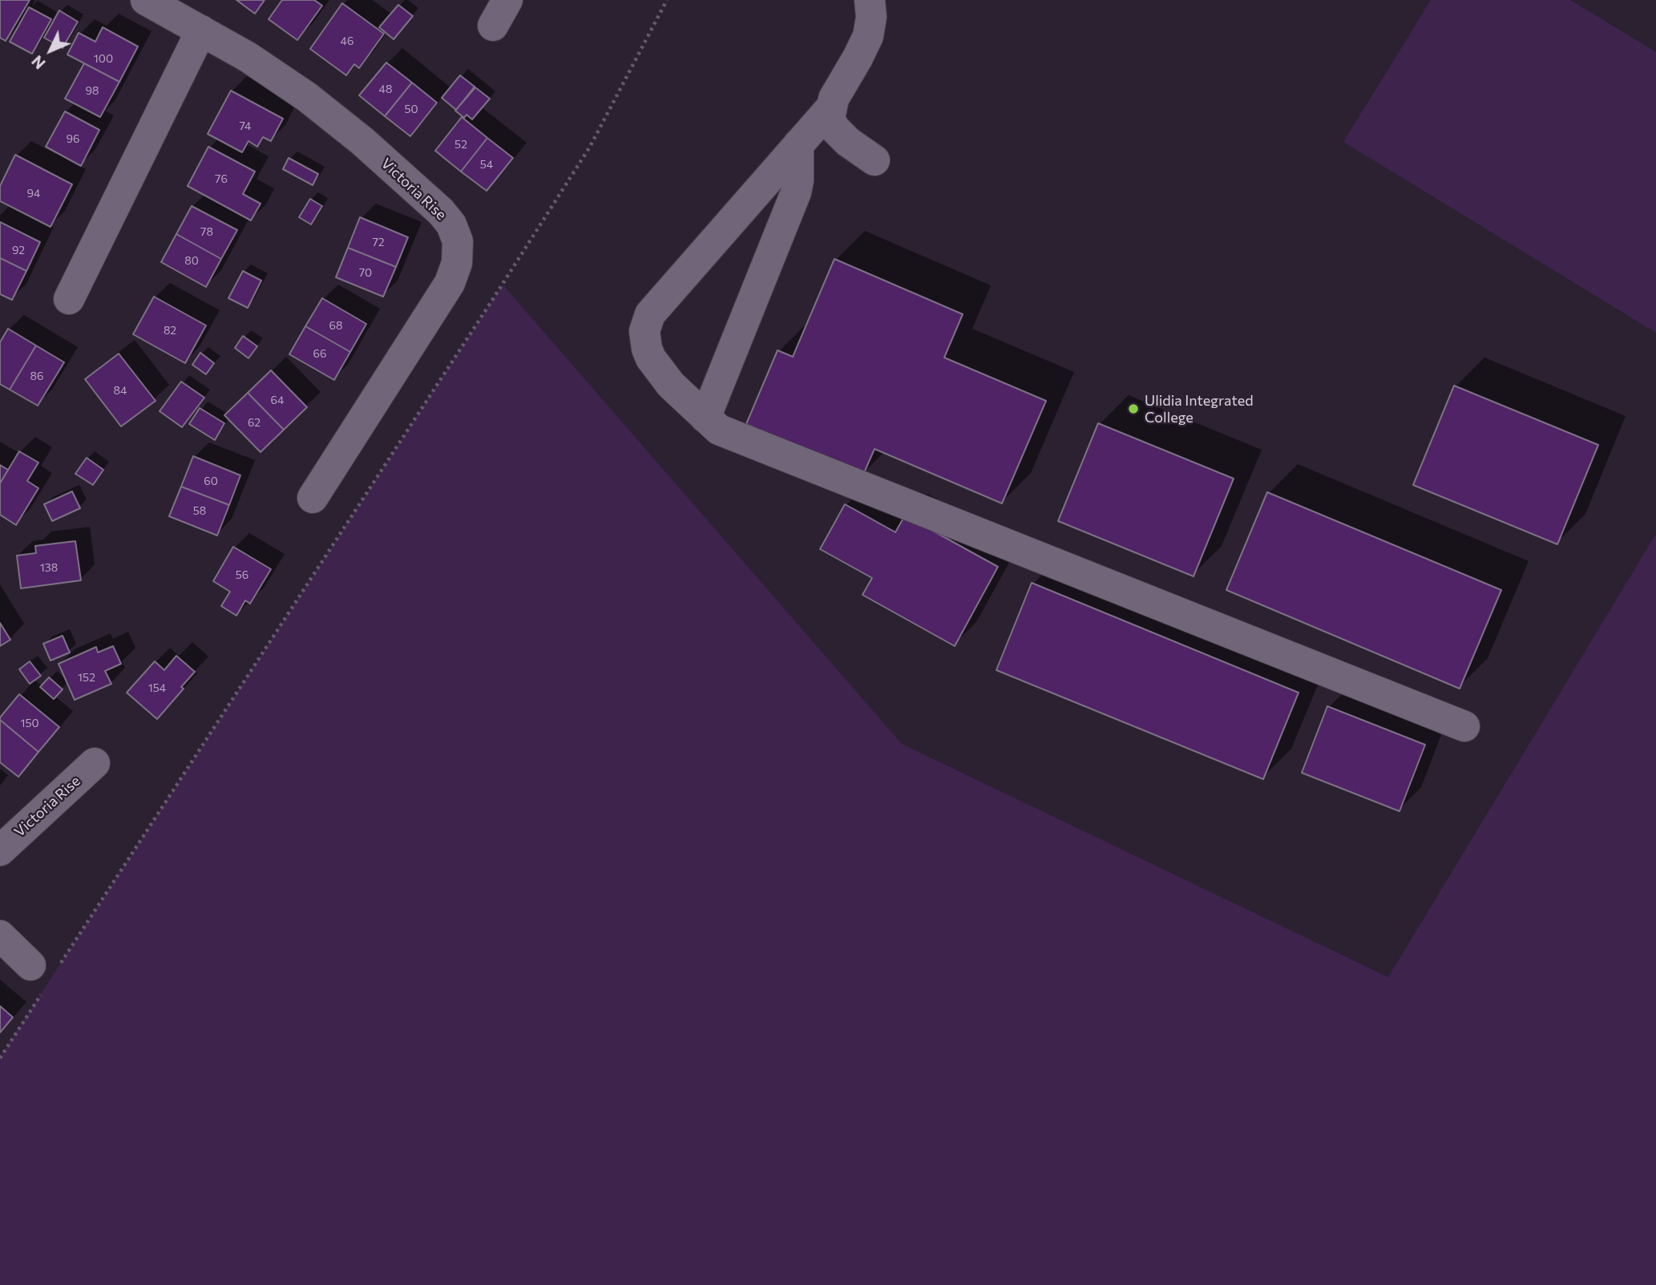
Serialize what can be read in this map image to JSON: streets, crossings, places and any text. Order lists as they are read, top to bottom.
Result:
{
  "streets": {
    "street": ["Victoria Rise"]
  },
  "places": ["Ulidia Integrated College"],
  "house_numbers": [
    "46",
    "100",
    "48",
    "98",
    "50",
    "74",
    "96",
    "52",
    "54",
    "76",
    "94",
    "78",
    "72",
    "92",
    "80",
    "70",
    "68",
    "82",
    "66",
    "86",
    "84",
    "64",
    "62",
    "60",
    "58",
    "138",
    "56",
    "152",
    "154",
    "150"
  ],
  "north": "bottom left"
}
